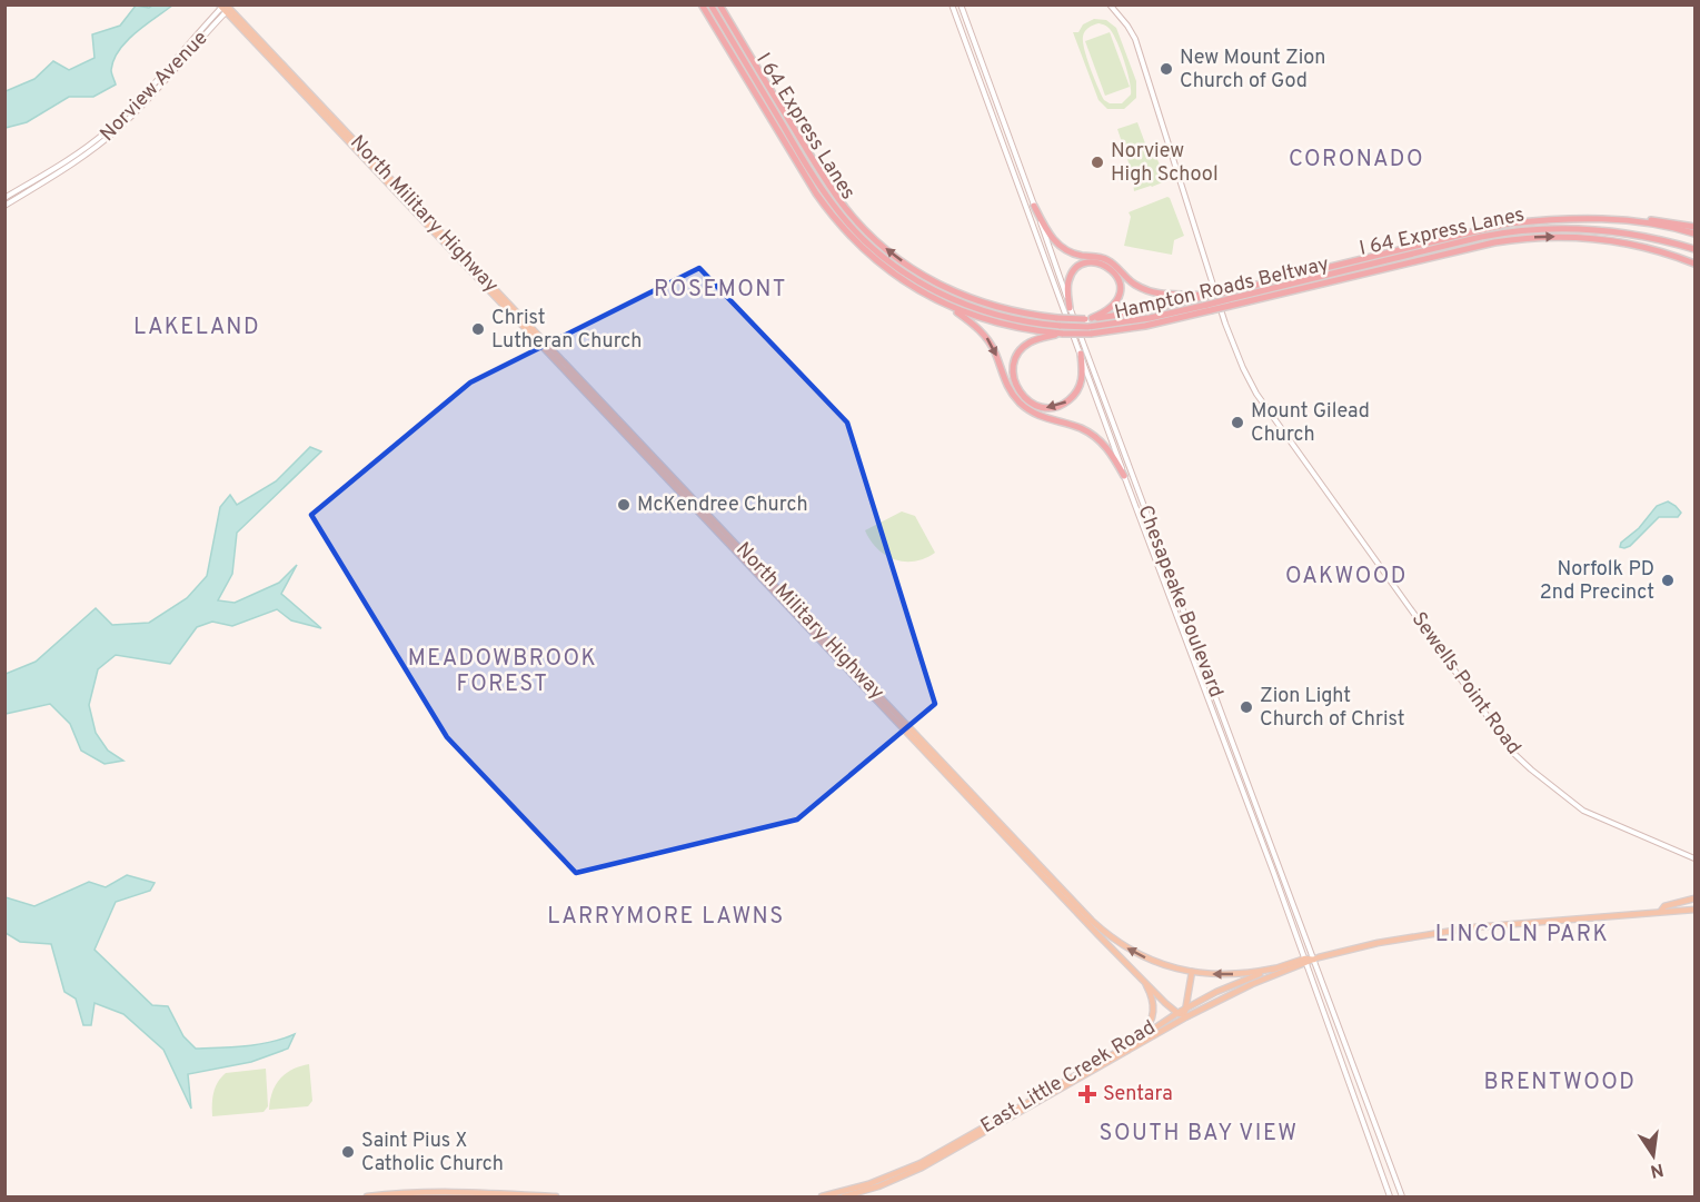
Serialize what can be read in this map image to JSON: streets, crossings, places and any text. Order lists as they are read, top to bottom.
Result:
{
  "streets": {
    "highway": ["I 64 Express Lanes", "Hampton Roads Beltway"],
    "main road": [
      "Norview Avenue",
      "North Military Highway",
      "Chesapeake Boulevard",
      "Sewells Point Road",
      "East Little Creek Road"
    ]
  },
  "crossings": [
    ["Norview Avenue", "North Military Highway"],
    ["I 64 Express Lanes", "Hampton Roads Beltway"],
    ["North Military Highway", "East Little Creek Road"],
    ["Chesapeake Boulevard", "East Little Creek Road"]
  ],
  "districts": [
    "CORONADO",
    "ROSEMONT",
    "LAKELAND",
    "OAKWOOD",
    "MEADOWBROOK FOREST",
    "LARRYMORE LAWNS",
    "LINCOLN PARK",
    "BRENTWOOD",
    "SOUTH BAY VIEW"
  ],
  "places": {
    "other": [
      "New Mount Zion Church of God",
      "Norview High School",
      "Christ Lutheran Church",
      "Mount Gilead Church",
      "McKendree Church",
      "Norfolk PD 2nd Precinct",
      "Zion Light Church of Christ",
      "Saint Pius X Catholic Church"
    ],
    "health": ["Sentara"]
  },
  "north": "bottom"
}
